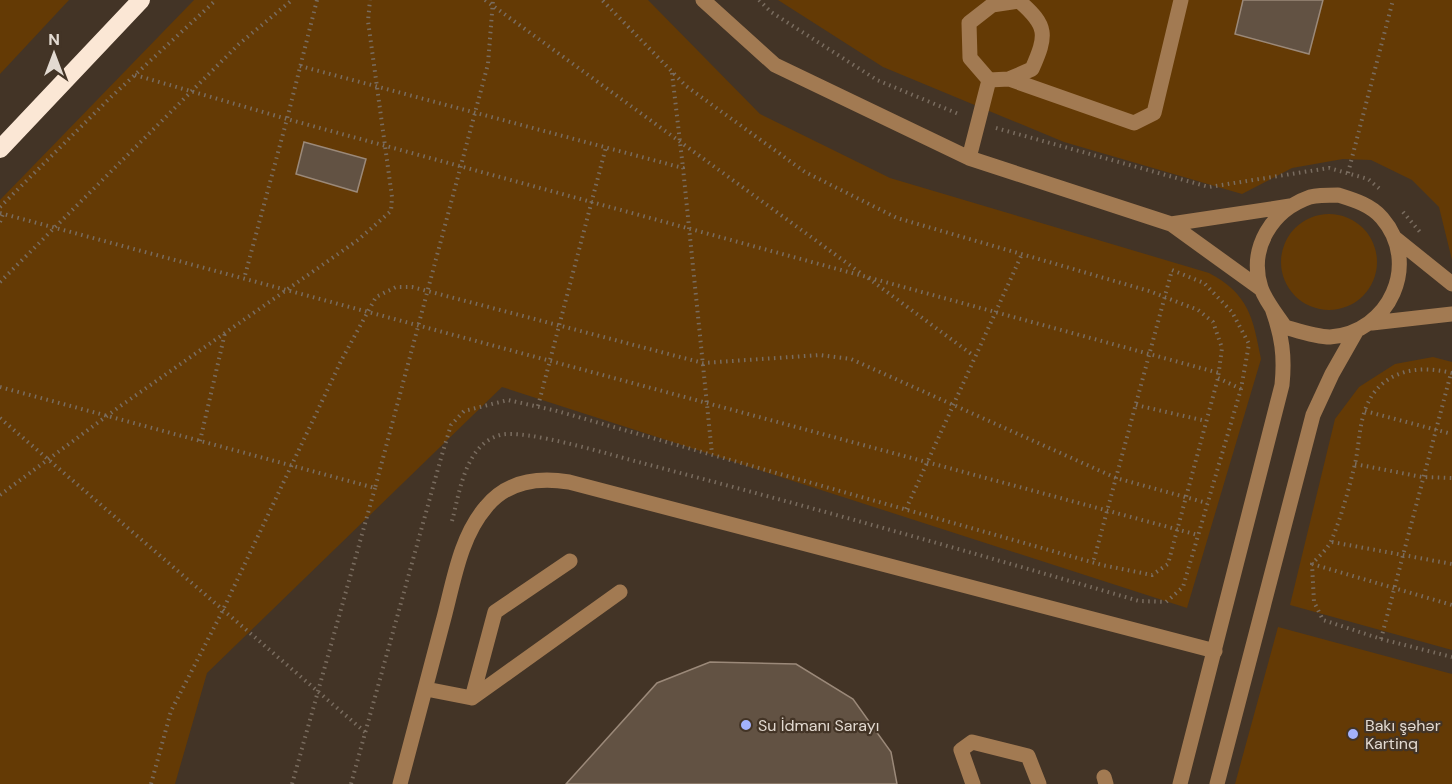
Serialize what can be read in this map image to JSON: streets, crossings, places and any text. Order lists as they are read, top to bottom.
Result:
{
  "places": ["Su İdmanı Sarayı", "Bakı şəhər Kartinq"],
  "north": "top"
}
